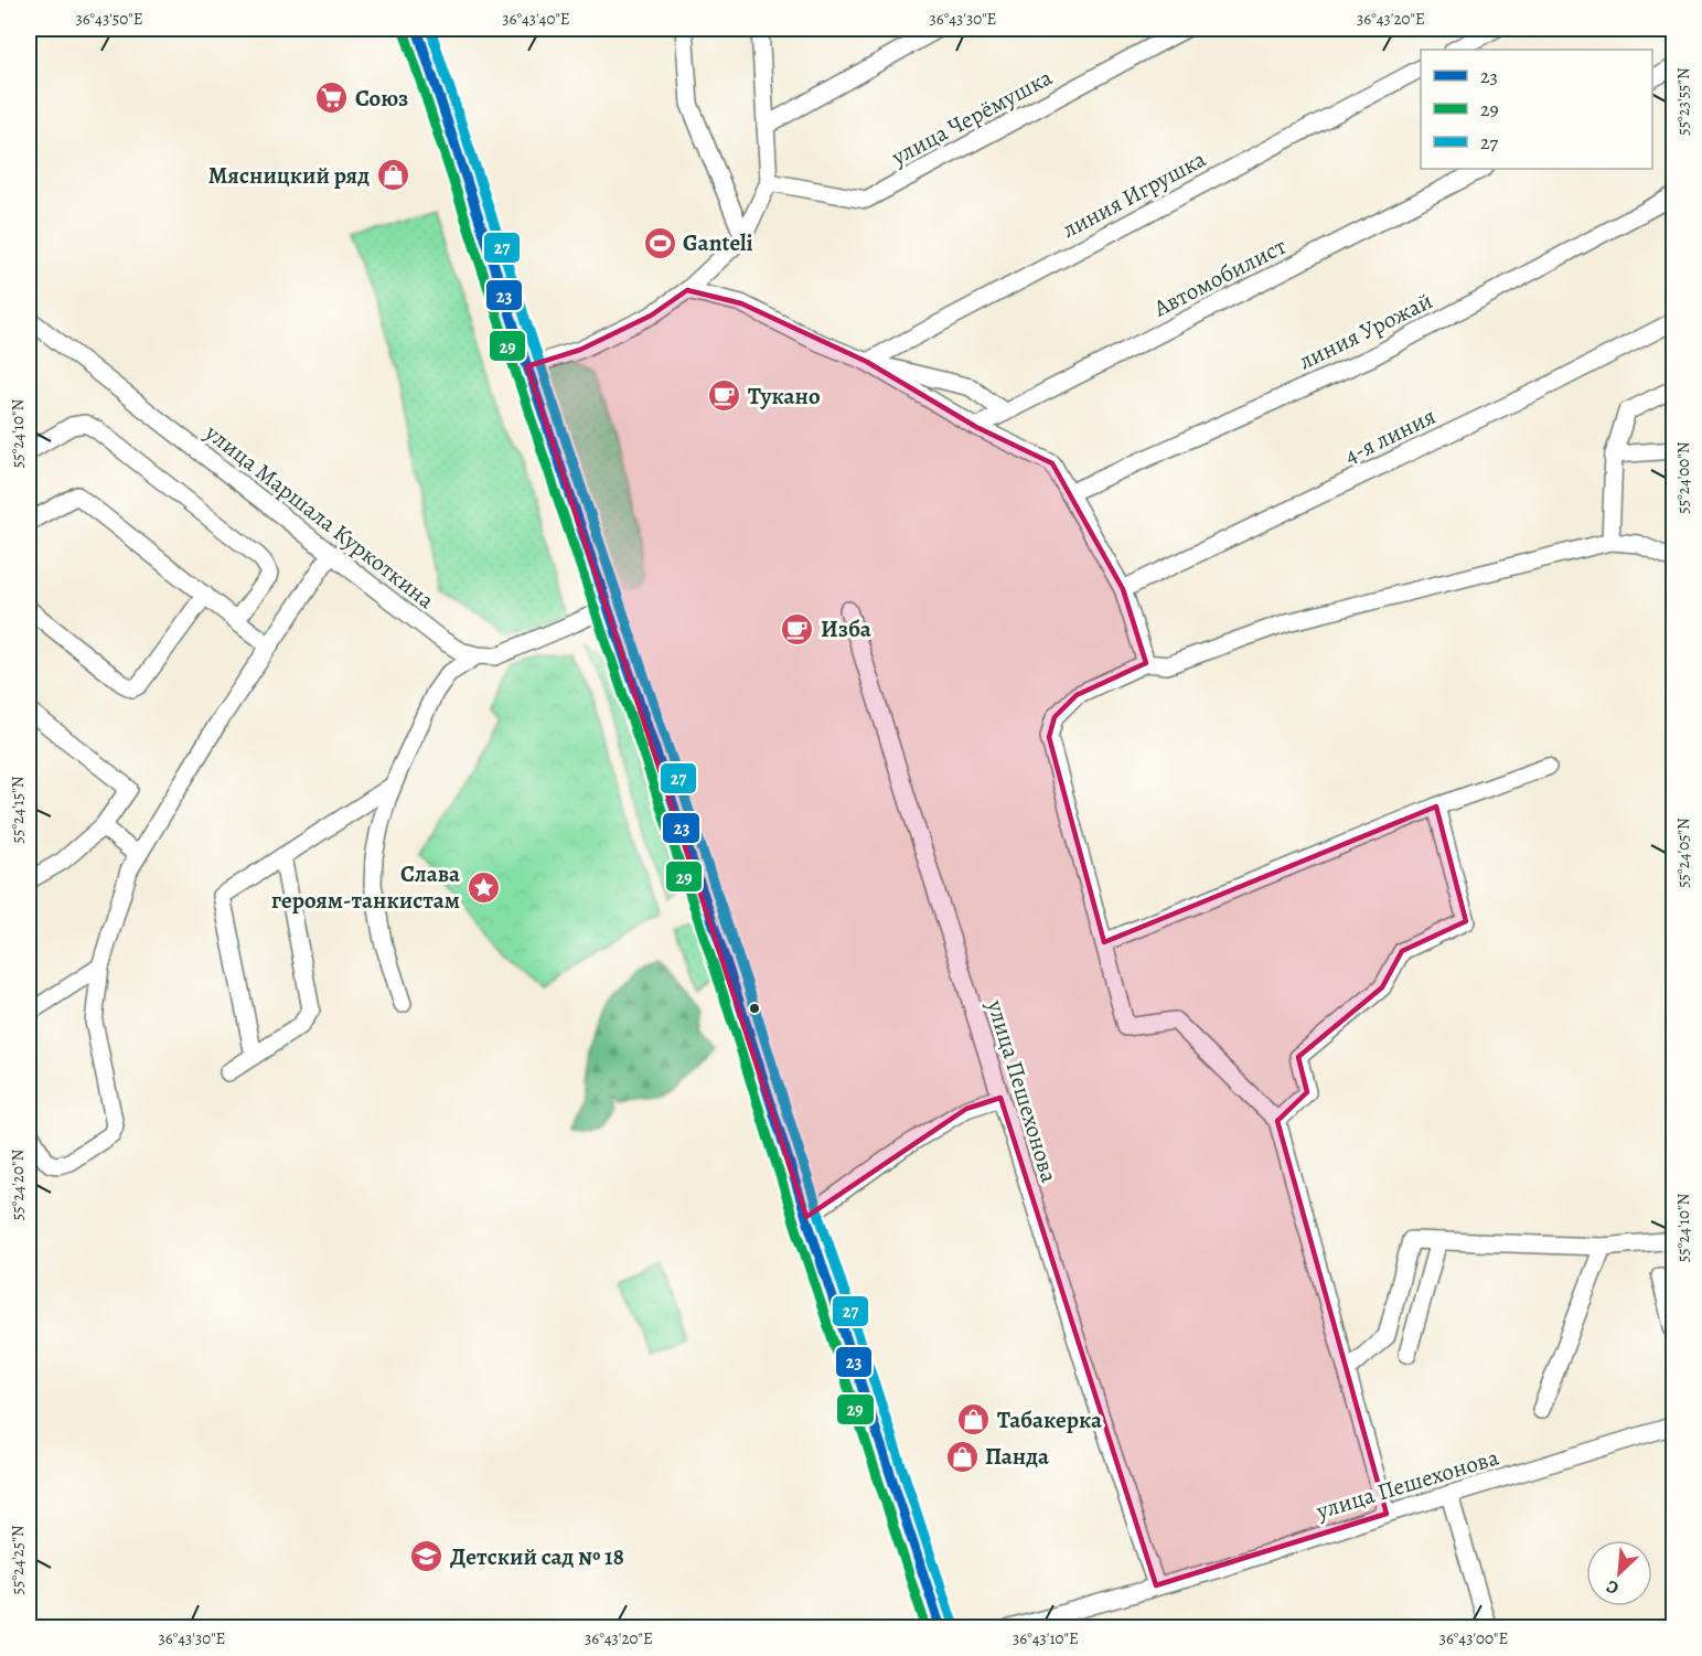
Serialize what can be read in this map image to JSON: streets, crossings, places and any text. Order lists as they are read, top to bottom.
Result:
{
  "streets": {
    "street": [
      "улица Черёмушка",
      "линия Игрушка",
      "Автомобилист",
      "линия Урожай",
      "4-я линия",
      "улица Маршала Куркоткина",
      "улица Пешехонова"
    ]
  },
  "places": {
    "supermarket": ["Союз"],
    "shop": ["Мясницкий ряд", "Табакерка", "Панда"],
    "sports": ["Ganteli"],
    "cafe": ["Тукано", "Изба"],
    "place": ["Слава героям-танкистам"],
    "school or university": ["Детский сад № 18"]
  },
  "lines": ["transit line 23", "transit line 27", "transit line 29"],
  "legend": ["23", "29", "27"],
  "north": "bottom left",
  "coordinates": [
    "36°43'50\"E",
    "36°43'40\"E",
    "36°43'30\"E",
    "36°43'20\"E",
    "55°23'55\"N",
    "55°24'10\"N",
    "55°24'00\"N",
    "55°24'15\"N",
    "55°24'05\"N",
    "55°24'20\"N",
    "55°24'25\"N",
    "36°43'10\"E",
    "36°43'00\"E"
  ]
}
